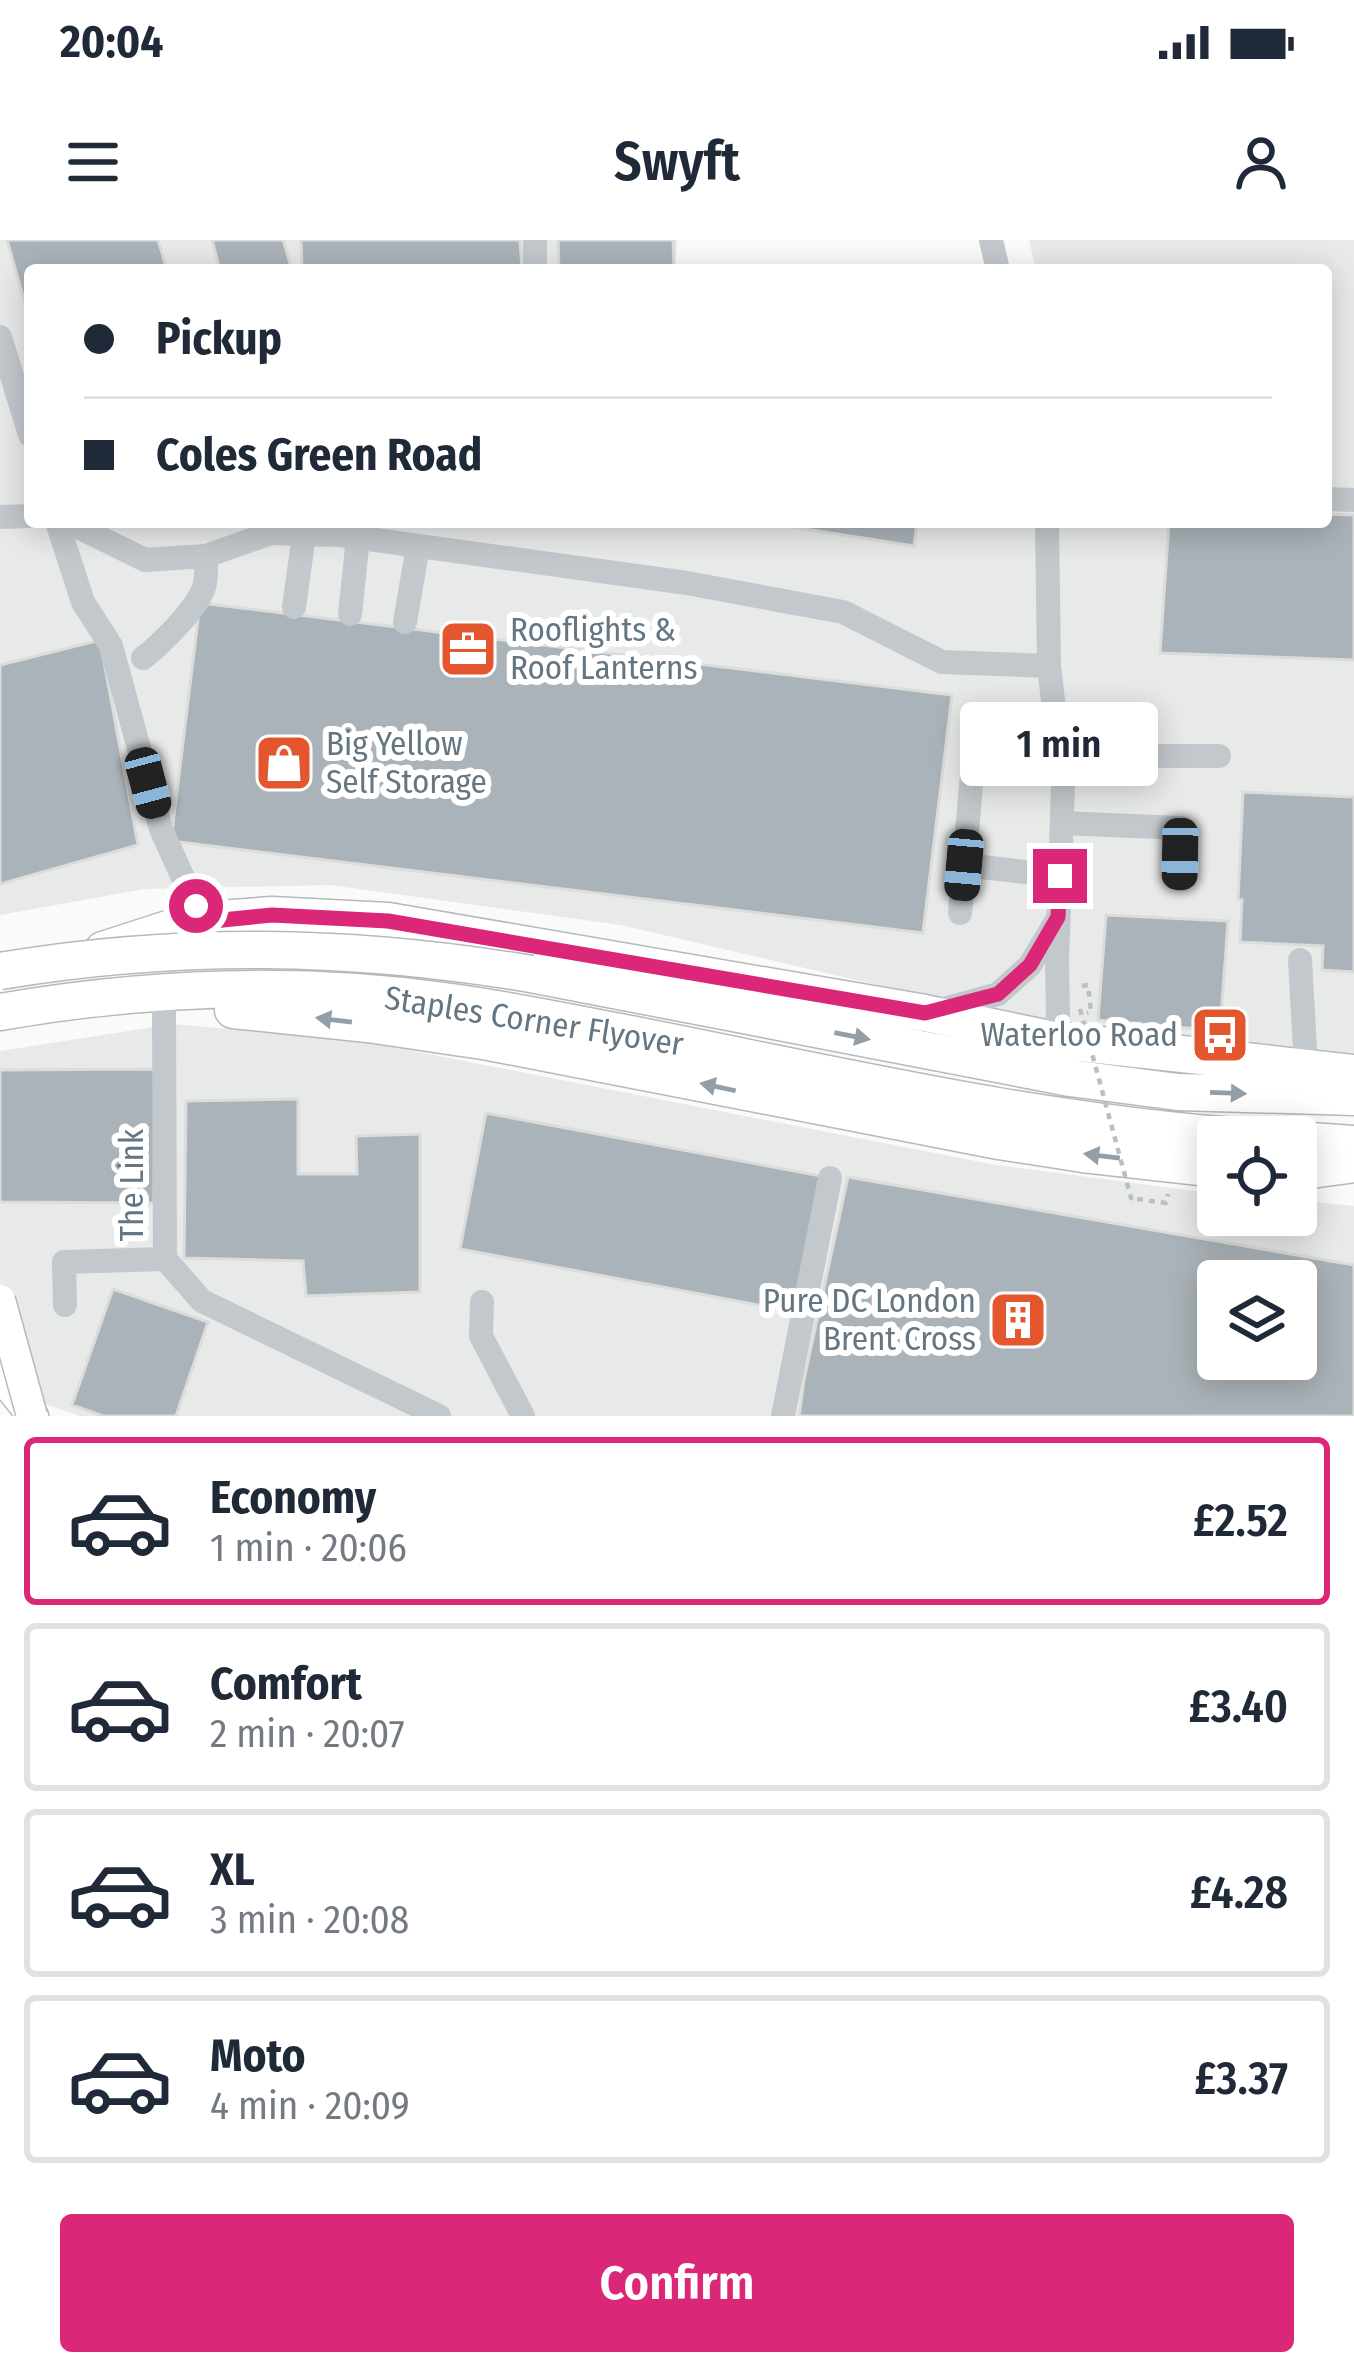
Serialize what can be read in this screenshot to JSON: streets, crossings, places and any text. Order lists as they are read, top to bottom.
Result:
{
  "streets": {
    "highway": ["Staples Corner Flyover"],
    "street": ["The Link"]
  },
  "places": {
    "office": ["Rooflights & Roof Lanterns"],
    "shop": ["Big Yellow Self Storage"],
    "bus stop": ["Waterloo Road"],
    "building": ["Pure DC London Brent Cross"]
  },
  "page": {
    "status": "20:04",
    "header": "Swyft",
    "banner": ["Pickup", "Coles Green Road"],
    "bubble": "1 min",
    "list": [
      {
        "name": "Economy",
        "note": "1 min · 20:06",
        "value": "£2.52"
      },
      {
        "name": "Comfort",
        "note": "2 min · 20:07",
        "value": "£3.40"
      },
      {
        "name": "XL",
        "note": "3 min · 20:08",
        "value": "£4.28"
      },
      {
        "name": "Moto",
        "note": "4 min · 20:09",
        "value": "£3.37"
      }
    ],
    "buttons": "Confirm"
  }
}
